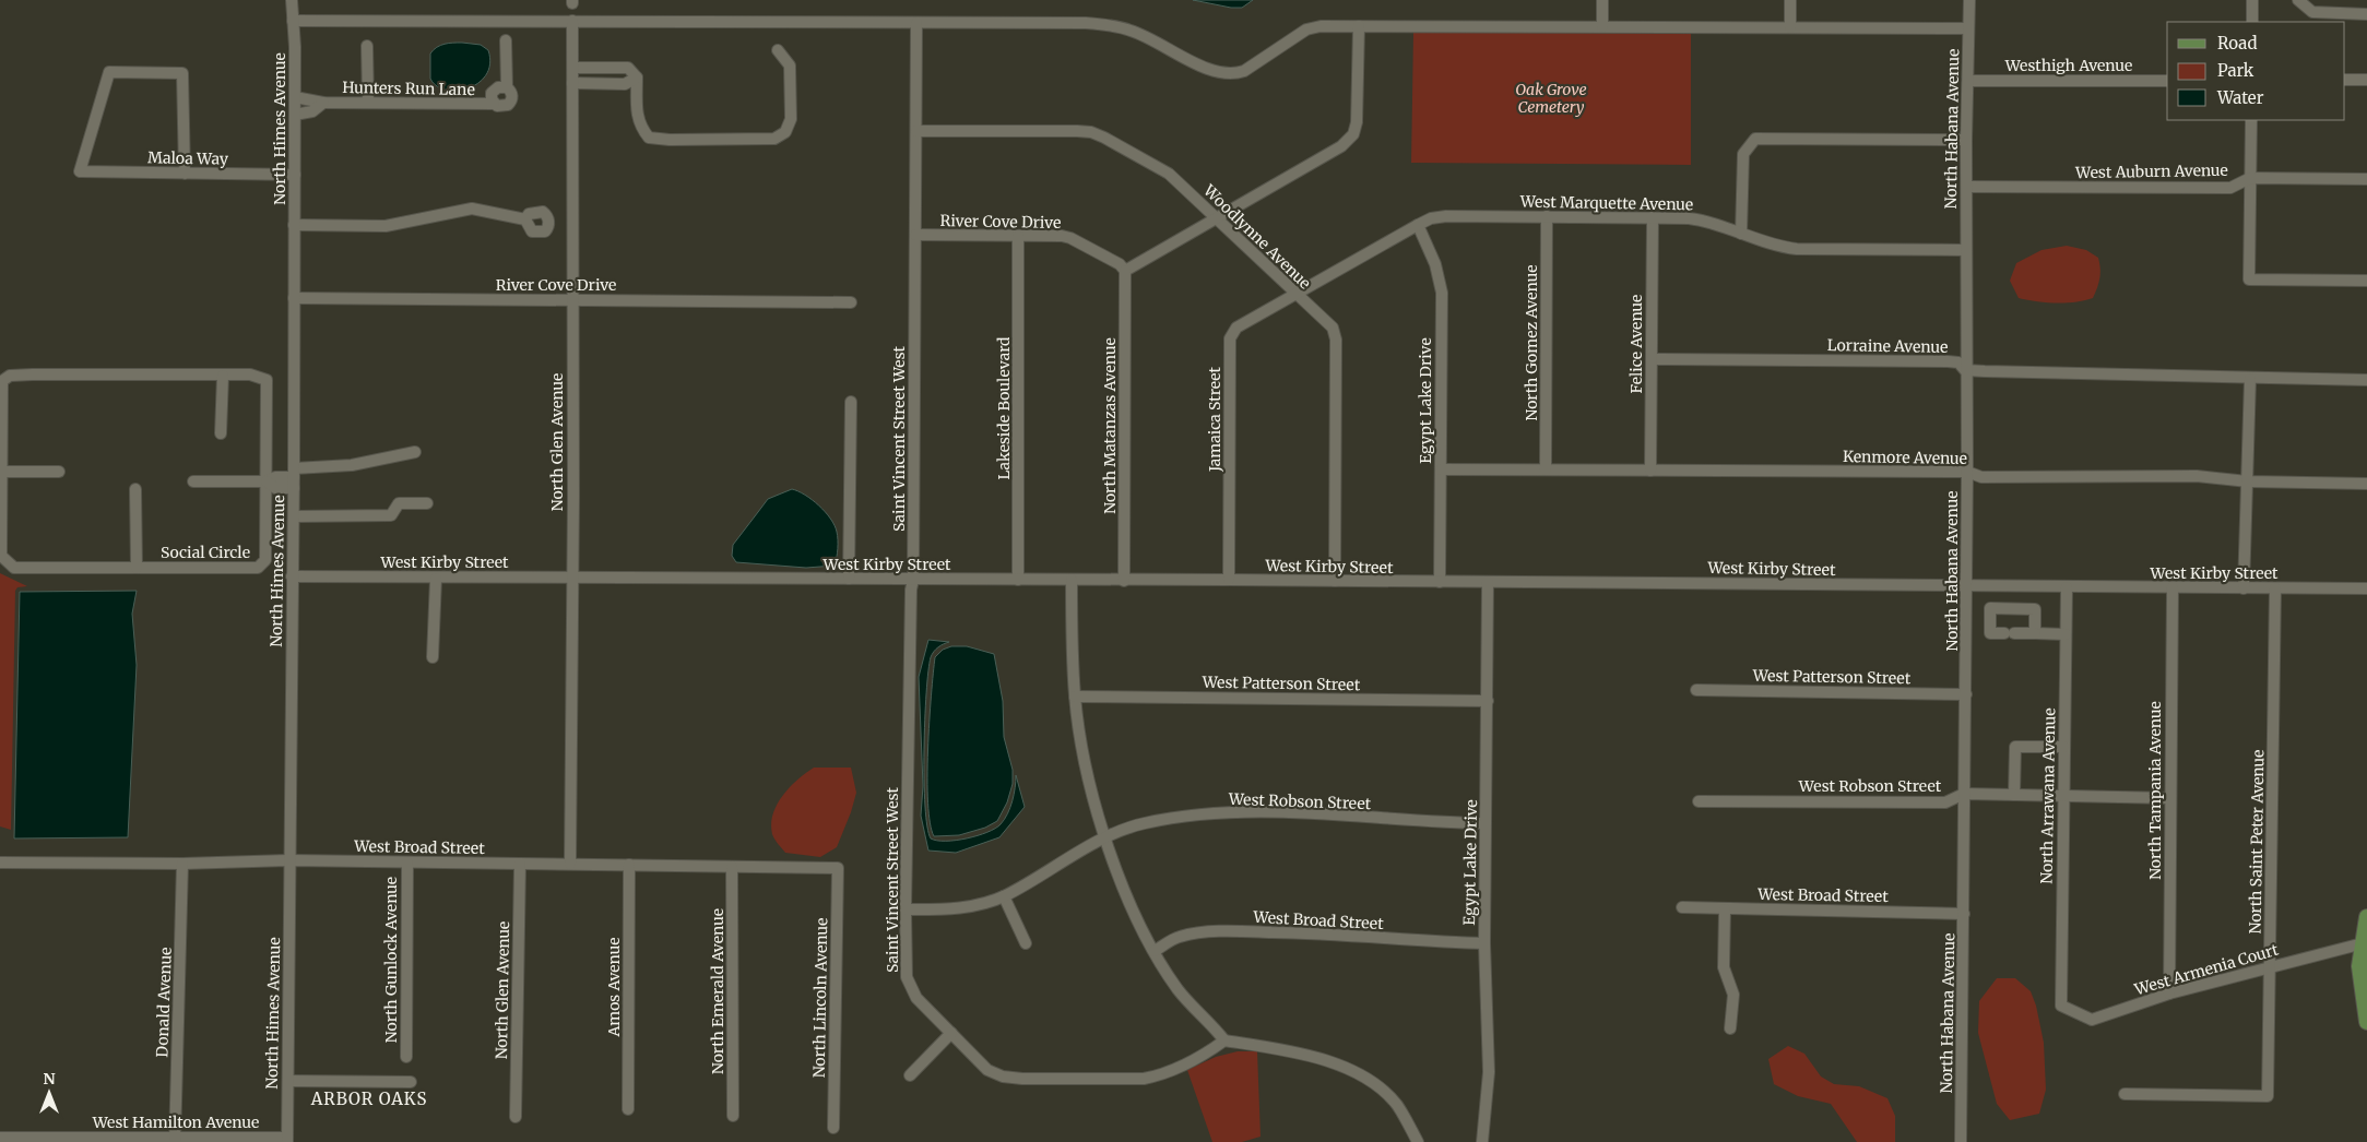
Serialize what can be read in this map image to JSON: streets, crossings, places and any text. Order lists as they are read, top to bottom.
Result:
{
  "streets": {
    "street": [
      "Westhigh Avenue",
      "Hunters Run Lane",
      "North Himes Avenue",
      "North Habana Avenue",
      "Maloa Way",
      "West Auburn Avenue",
      "West Marquette Avenue",
      "River Cove Drive",
      "Woodlynne Avenue",
      "North Gomez Avenue",
      "Felice Avenue",
      "Lorraine Avenue",
      "Egypt Lake Drive",
      "Lakeside Boulevard",
      "Jamaica Street",
      "North Matanzas Avenue",
      "Saint Vincent Street West",
      "North Glen Avenue",
      "Kenmore Avenue",
      "Social Circle",
      "West Kirby Street",
      "West Patterson Street",
      "West Robson Street",
      "North Tampania Avenue",
      "North Arrawana Avenue",
      "North Saint Peter Avenue",
      "West Broad Street",
      "North Gunlock Avenue",
      "West Armenia Court",
      "Amos Avenue",
      "North Emerald Avenue",
      "North Lincoln Avenue",
      "Donald Avenue",
      "West Hamilton Avenue"
    ]
  },
  "crossings": [
    ["Westhigh Avenue", "North Habana Avenue"],
    ["Hunters Run Lane", "North Himes Avenue"],
    ["North Himes Avenue", "Maloa Way"],
    ["North Himes Avenue", "River Cove Drive"],
    ["North Himes Avenue", "West Kirby Street"],
    ["North Himes Avenue", "West Broad Street"],
    ["North Himes Avenue", "West Hamilton Avenue"],
    ["North Habana Avenue", "West Auburn Avenue"],
    ["North Habana Avenue", "West Marquette Avenue"],
    ["North Habana Avenue", "Lorraine Avenue"],
    ["North Habana Avenue", "Kenmore Avenue"],
    ["North Habana Avenue", "West Kirby Street"],
    ["North Habana Avenue", "West Patterson Street"],
    ["North Habana Avenue", "West Robson Street"],
    ["North Habana Avenue", "West Broad Street"],
    ["West Marquette Avenue", "Woodlynne Avenue"],
    ["West Marquette Avenue", "North Gomez Avenue"],
    ["West Marquette Avenue", "Felice Avenue"],
    ["West Marquette Avenue", "Egypt Lake Drive"],
    ["West Marquette Avenue", "Jamaica Street"],
    ["River Cove Drive", "Lakeside Boulevard"],
    ["River Cove Drive", "North Matanzas Avenue"],
    ["River Cove Drive", "Saint Vincent Street West"],
    ["River Cove Drive", "North Glen Avenue"],
    ["Woodlynne Avenue", "Jamaica Street"],
    ["Woodlynne Avenue", "Saint Vincent Street West"],
    ["Woodlynne Avenue", "West Kirby Street"],
    ["North Gomez Avenue", "Kenmore Avenue"],
    ["Felice Avenue", "Lorraine Avenue"],
    ["Felice Avenue", "Kenmore Avenue"],
    ["Egypt Lake Drive", "Kenmore Avenue"],
    ["Egypt Lake Drive", "West Kirby Street"],
    ["Egypt Lake Drive", "West Patterson Street"],
    ["Egypt Lake Drive", "West Robson Street"],
    ["Egypt Lake Drive", "West Broad Street"],
    ["Lakeside Boulevard", "West Kirby Street"],
    ["Jamaica Street", "West Kirby Street"],
    ["North Matanzas Avenue", "West Kirby Street"],
    ["Saint Vincent Street West", "West Kirby Street"],
    ["Saint Vincent Street West", "West Robson Street"],
    ["North Glen Avenue", "West Kirby Street"],
    ["North Glen Avenue", "West Broad Street"],
    ["West Kirby Street", "North Tampania Avenue"],
    ["West Kirby Street", "North Arrawana Avenue"],
    ["West Kirby Street", "North Saint Peter Avenue"],
    ["West Robson Street", "North Tampania Avenue"],
    ["West Robson Street", "North Arrawana Avenue"],
    ["North Tampania Avenue", "West Armenia Court"],
    ["North Arrawana Avenue", "West Armenia Court"],
    ["North Saint Peter Avenue", "West Armenia Court"],
    ["West Broad Street", "North Gunlock Avenue"],
    ["West Broad Street", "Amos Avenue"],
    ["West Broad Street", "North Emerald Avenue"],
    ["West Broad Street", "North Lincoln Avenue"],
    ["West Broad Street", "Donald Avenue"],
    ["Donald Avenue", "West Hamilton Avenue"]
  ],
  "districts": ["ARBOR OAKS"],
  "parks": ["Oak Grove Cemetery"],
  "legend": ["Road", "Park", "Water"],
  "north": "top"
}
